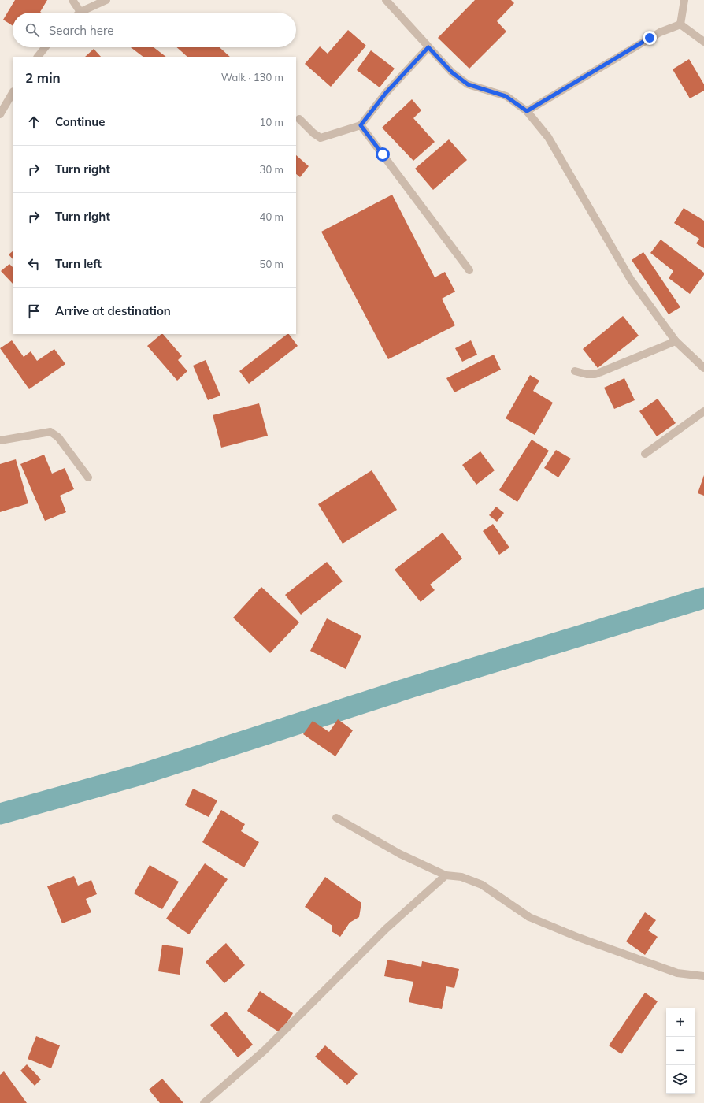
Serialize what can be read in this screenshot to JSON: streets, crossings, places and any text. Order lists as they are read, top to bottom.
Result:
{
  "page": {
    "search": "Search here",
    "heading": ["2 min", "Walk · 130 m"],
    "list": [
      ["Continue", "10 m"],
      ["Turn right", "30 m"],
      ["Turn right", "40 m"],
      ["Turn left", "50 m"],
      "Arrive at destination"
    ],
    "map_buttons": ["+", "−"]
  }
}
